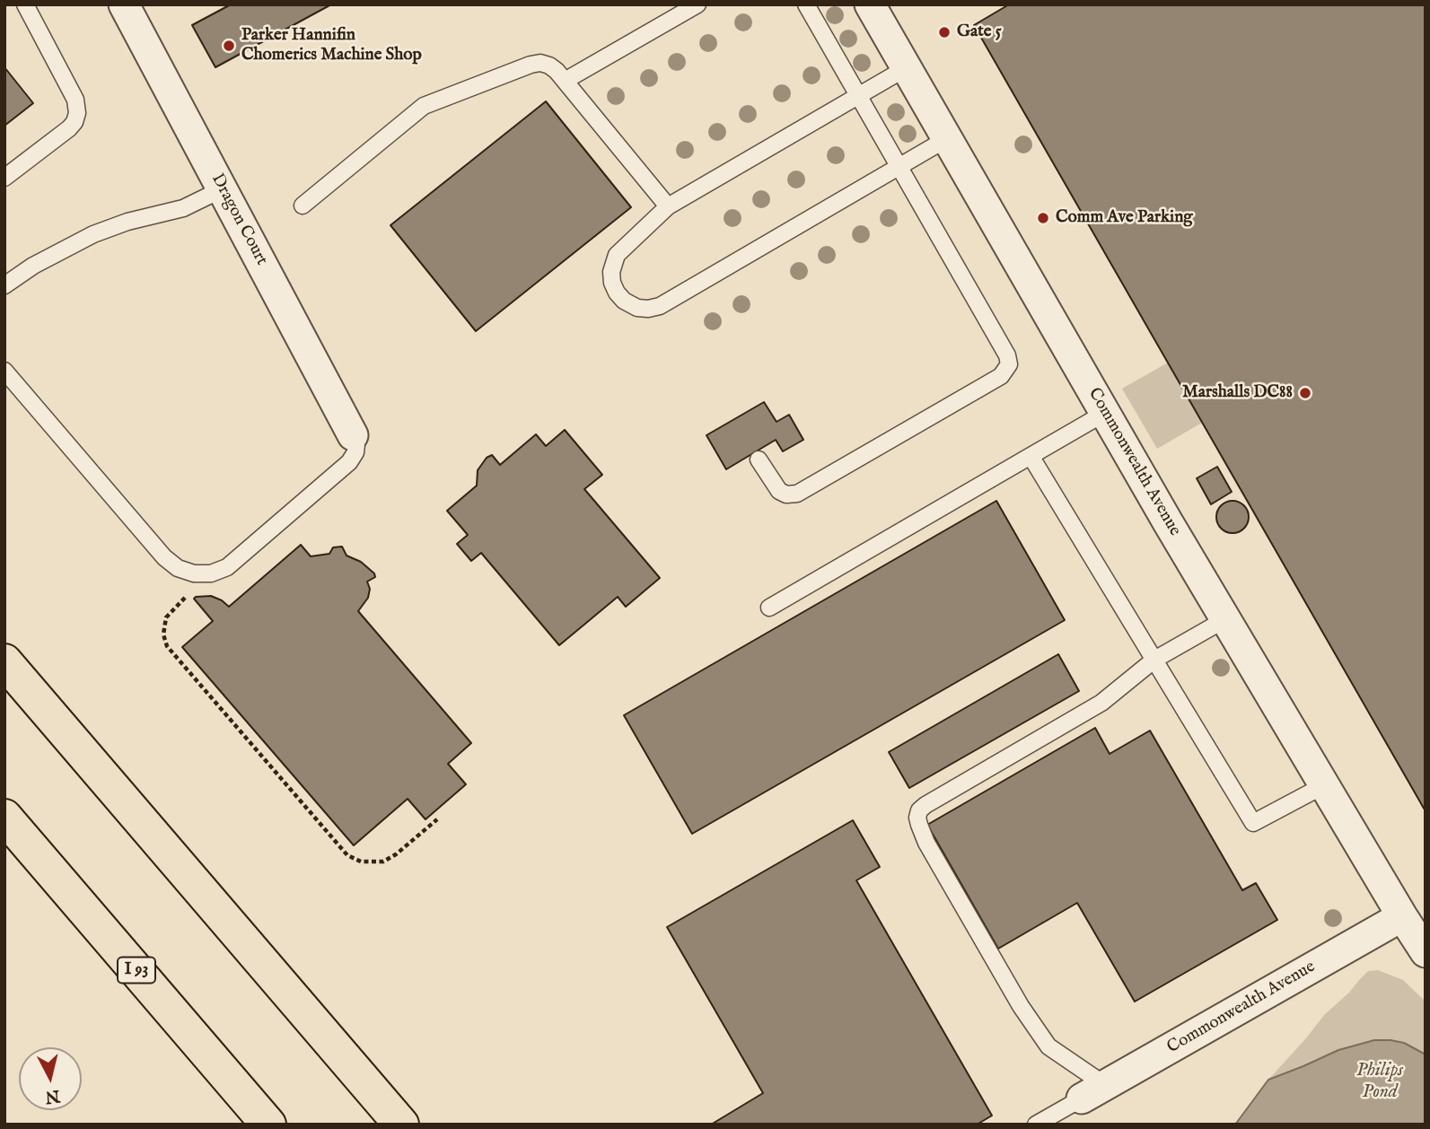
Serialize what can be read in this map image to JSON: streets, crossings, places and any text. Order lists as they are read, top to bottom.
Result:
{
  "streets": {
    "highway": ["I 93"],
    "street": ["Dragon Court", "Commonwealth Avenue"]
  },
  "water": ["Philips Pond"],
  "places": [
    "Gate 5",
    "Parker Hannifin Chomerics Machine Shop",
    "Comm Ave Parking",
    "Marshalls DC88"
  ],
  "north": "bottom"
}
